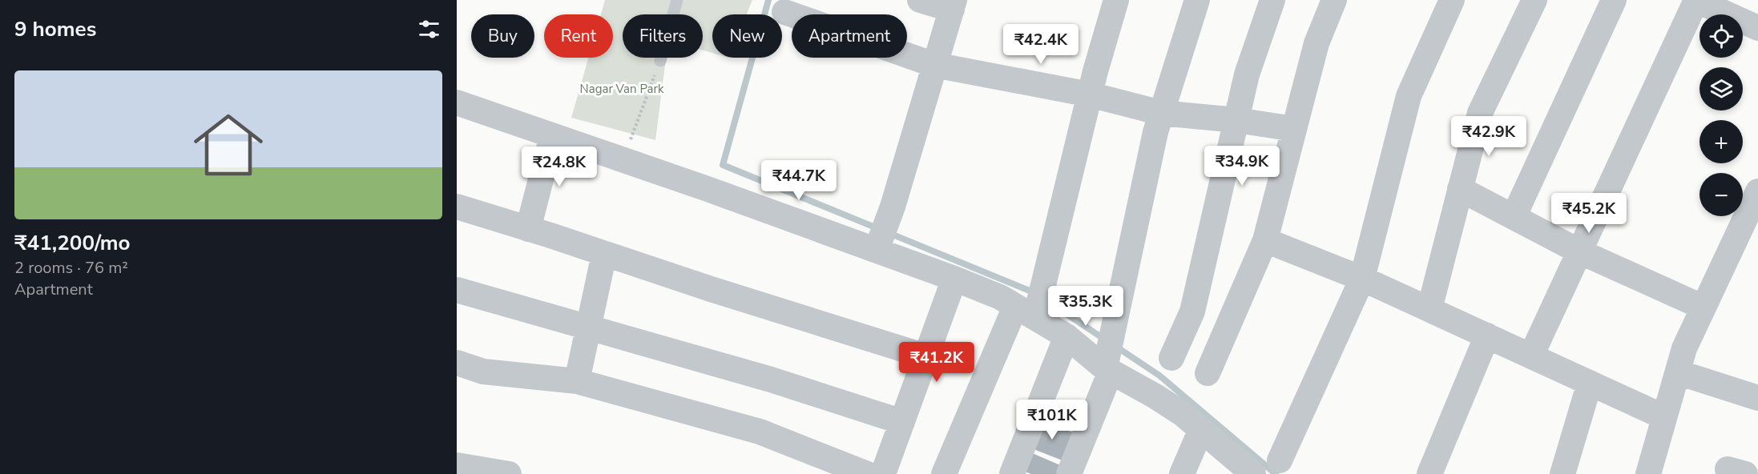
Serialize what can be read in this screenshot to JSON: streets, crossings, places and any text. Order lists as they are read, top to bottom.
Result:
{
  "parks": ["Nagar Van Park"],
  "page": {
    "heading": "9 homes",
    "map_buttons": ["+", "−"],
    "chip": [
      "Buy",
      "Rent",
      "Filters",
      "New",
      "Apartment"
    ],
    "price": [
      "₹42.4K",
      "₹42.9K",
      "₹34.9K",
      "₹24.8K",
      "₹44.7K",
      "₹45.2K",
      "₹35.3K",
      "₹41.2K",
      "₹101K"
    ],
    "list": [
      {
        "name": "₹41,200/mo",
        "note": "2 rooms · 76 m² · Apartment"
      }
    ]
  }
}
